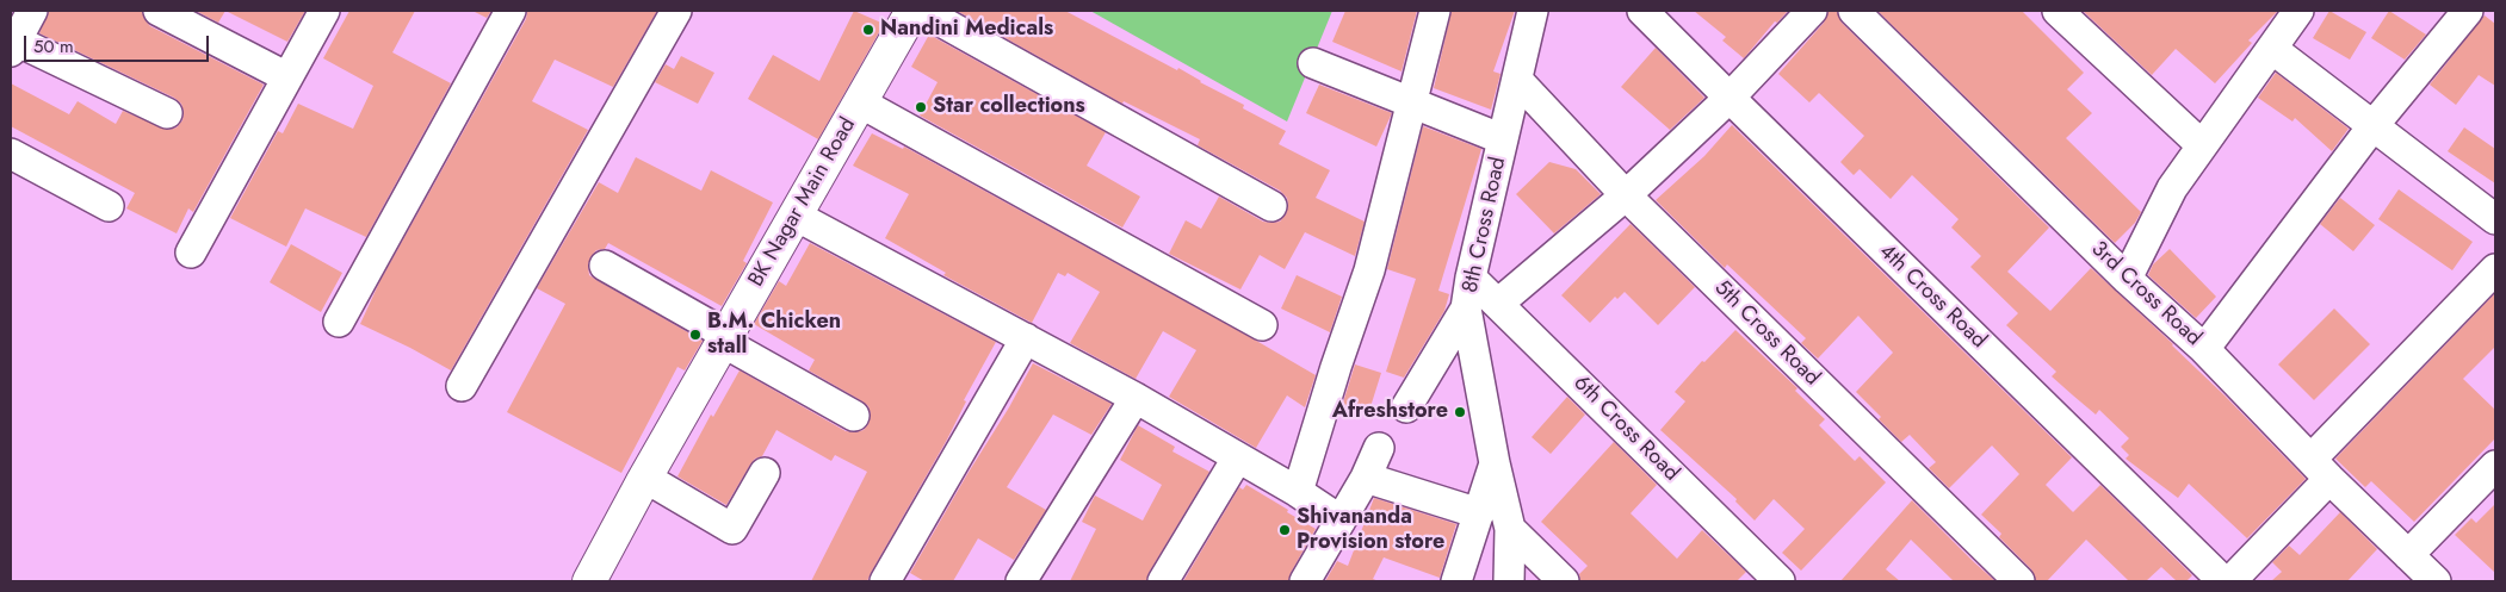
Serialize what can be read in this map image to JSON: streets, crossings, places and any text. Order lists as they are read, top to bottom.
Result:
{
  "streets": {
    "street": [
      "BK Nagar Main Road",
      "8th Cross Road",
      "3rd Cross Road",
      "4th Cross Road",
      "5th Cross Road",
      "6th Cross Road"
    ]
  },
  "crossings": [
    ["8th Cross Road", "5th Cross Road"],
    ["8th Cross Road", "6th Cross Road"]
  ],
  "places": [
    "Nandini Medicals",
    "Star collections",
    "B.M. Chicken stall",
    "Afreshstore",
    "Shivananda Provision store"
  ],
  "scale_bar": "50 m"
}
